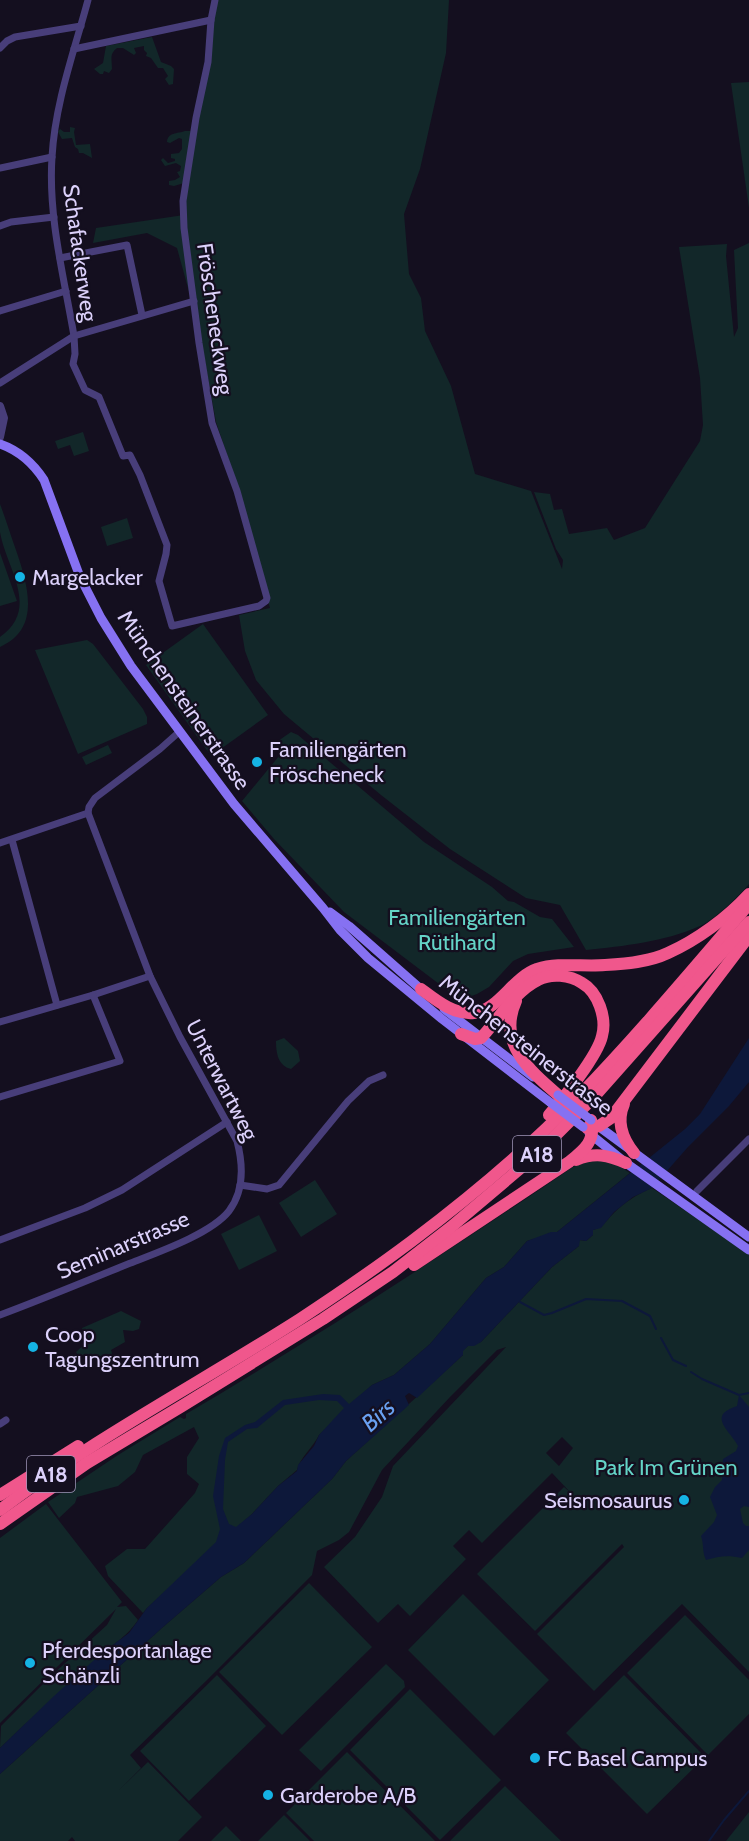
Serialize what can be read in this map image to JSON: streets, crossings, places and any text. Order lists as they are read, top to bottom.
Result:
{
  "streets": {
    "highway": ["A18"],
    "main road": ["Münchensteinerstrasse"],
    "street": [
      "Schafackerweg",
      "Fröscheneckweg",
      "Unterwartweg",
      "Seminarstrasse"
    ]
  },
  "crossings": [
    ["Schafackerweg", "Fröscheneckweg"],
    ["Unterwartweg", "Seminarstrasse"]
  ],
  "water": ["Birs"],
  "parks": ["Familiengärten Rütihard", "Park Im Grünen"],
  "places": [
    "Margelacker",
    "Familiengärten Fröscheneck",
    "Coop Tagungszentrum",
    "Seismosaurus",
    "Pferdesportanlage Schänzli",
    "FC Basel Campus",
    "Garderobe A/B"
  ]
}
